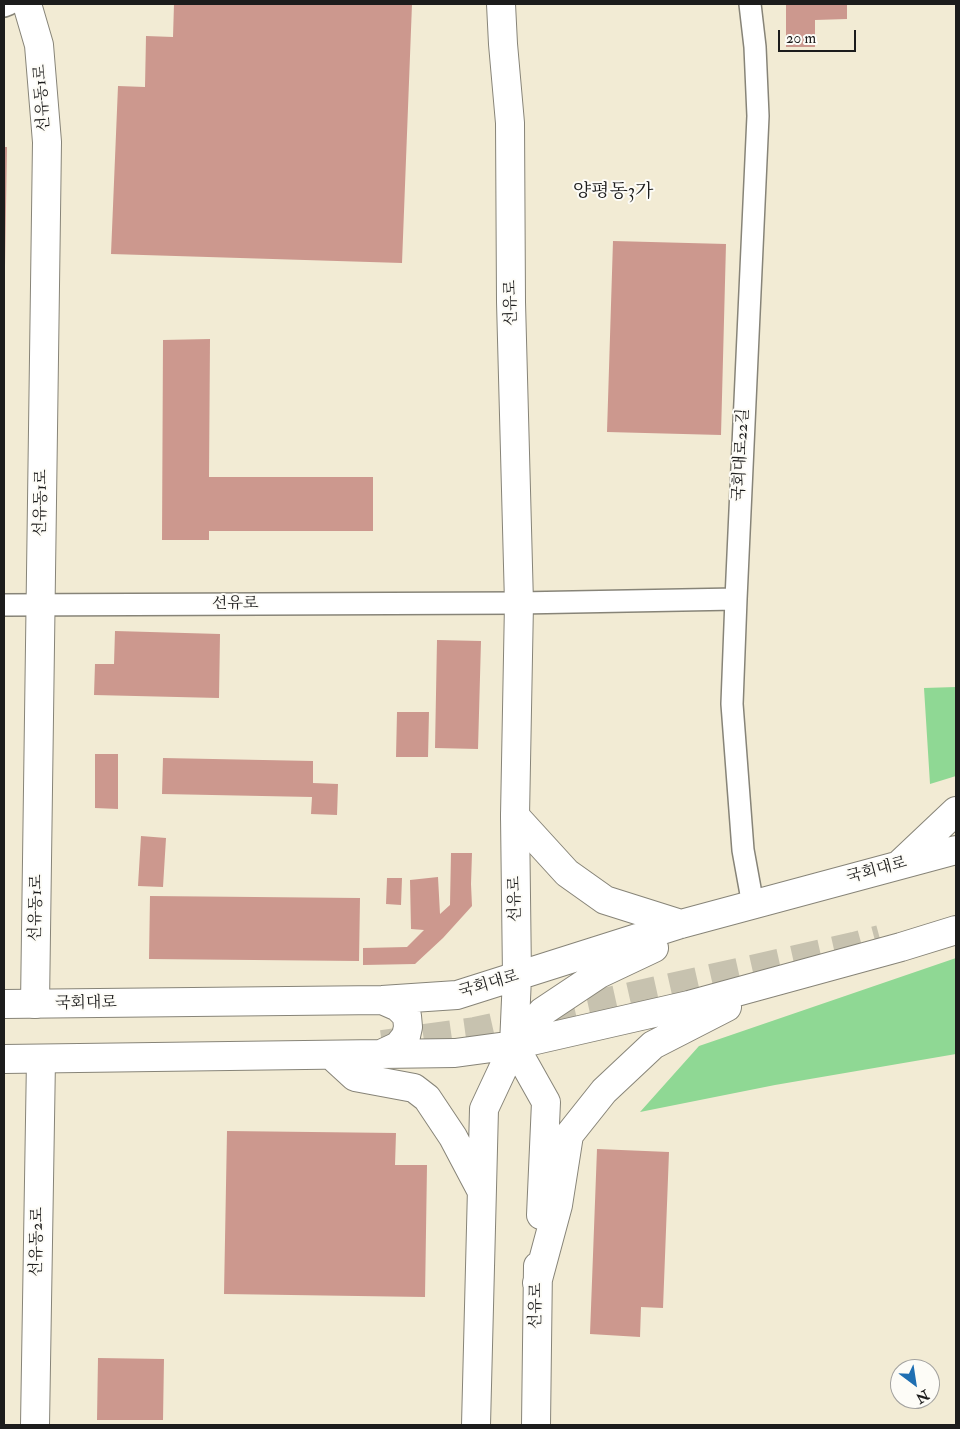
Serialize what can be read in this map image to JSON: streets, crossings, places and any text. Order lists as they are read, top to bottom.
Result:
{
  "streets": {
    "main road": [
      "선유동1로",
      "선유로",
      "국회대로",
      "선유동2로"
    ],
    "street": ["국회대로22길"]
  },
  "crossings": [
    ["선유동1로", "선유로"],
    ["선유동1로", "국회대로"],
    ["선유로", "국회대로"],
    ["국회대로22길", "국회대로"]
  ],
  "districts": ["양평동3가"],
  "scale_bar": "20 m",
  "north": "bottom right"
}
